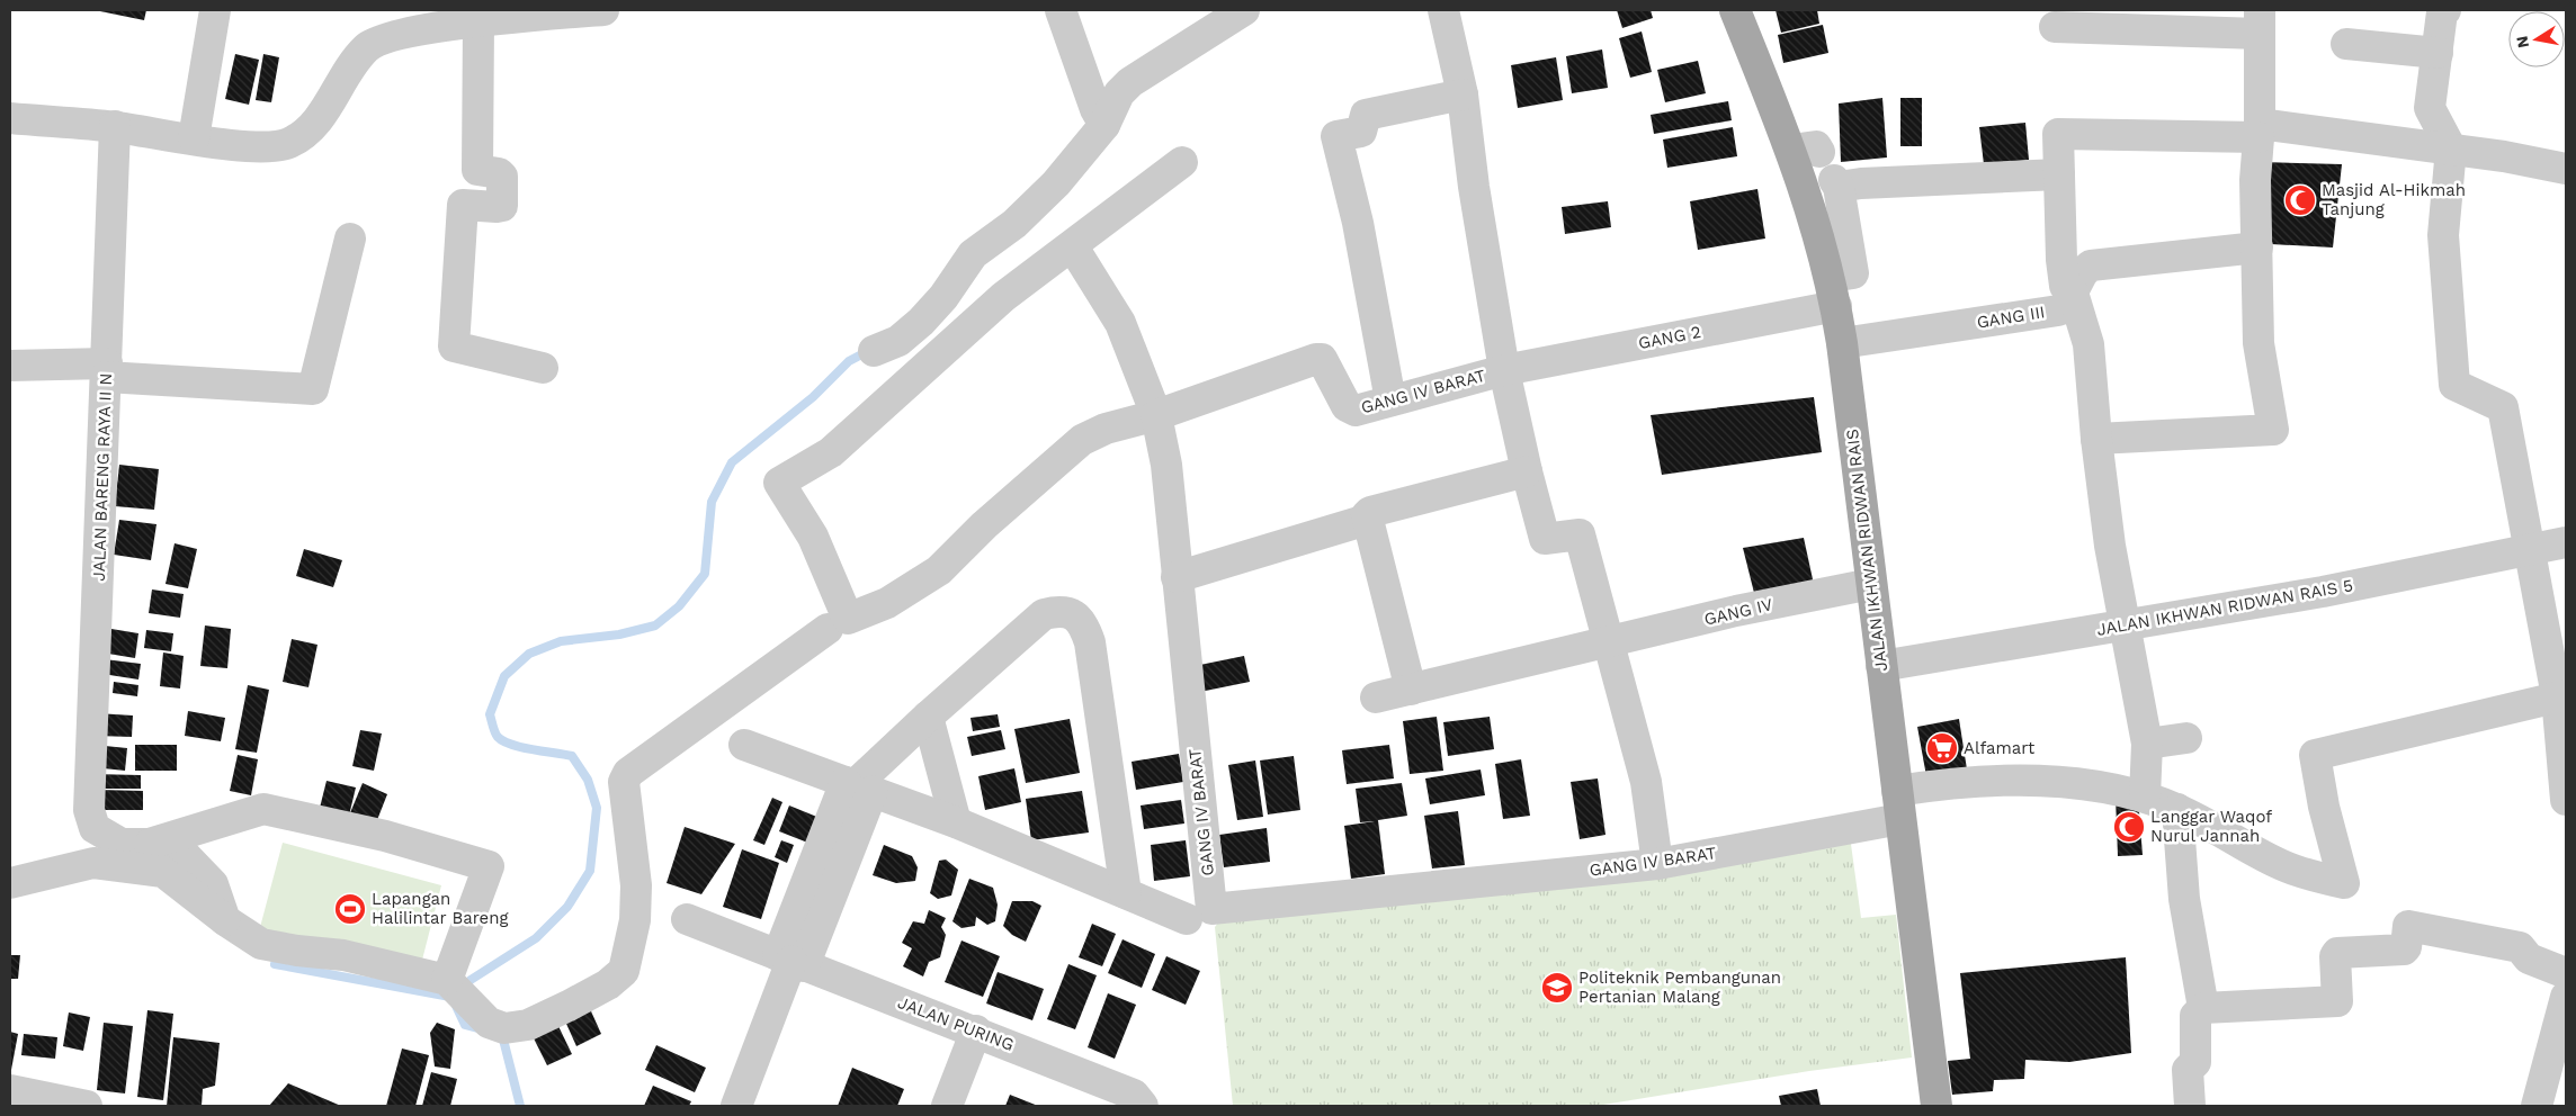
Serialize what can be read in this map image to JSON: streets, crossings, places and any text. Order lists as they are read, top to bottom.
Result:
{
  "streets": {
    "main road": ["JALAN IKHWAN RIDWAN RAIS"],
    "street": [
      "GANG III",
      "GANG 2",
      "GANG IV BARAT",
      "JALAN BARENG RAYA II N",
      "JALAN IKHWAN RIDWAN RAIS 5",
      "GANG IV",
      "JALAN PURING"
    ]
  },
  "crossings": [
    ["GANG III", "JALAN IKHWAN RIDWAN RAIS"],
    ["GANG 2", "GANG IV BARAT"],
    ["GANG 2", "JALAN IKHWAN RIDWAN RAIS"],
    ["GANG IV BARAT", "JALAN IKHWAN RIDWAN RAIS"],
    ["JALAN IKHWAN RIDWAN RAIS", "JALAN IKHWAN RIDWAN RAIS 5"],
    ["JALAN IKHWAN RIDWAN RAIS", "GANG IV"]
  ],
  "places": {
    "mosque": ["Masjid Al-Hikmah Tanjung", "Langgar Waqof Nurul Jannah"],
    "supermarket": ["Alfamart"],
    "sports": ["Lapangan Halilintar Bareng"],
    "school or university": ["Politeknik Pembangunan Pertanian Malang"]
  },
  "north": "left"
}
